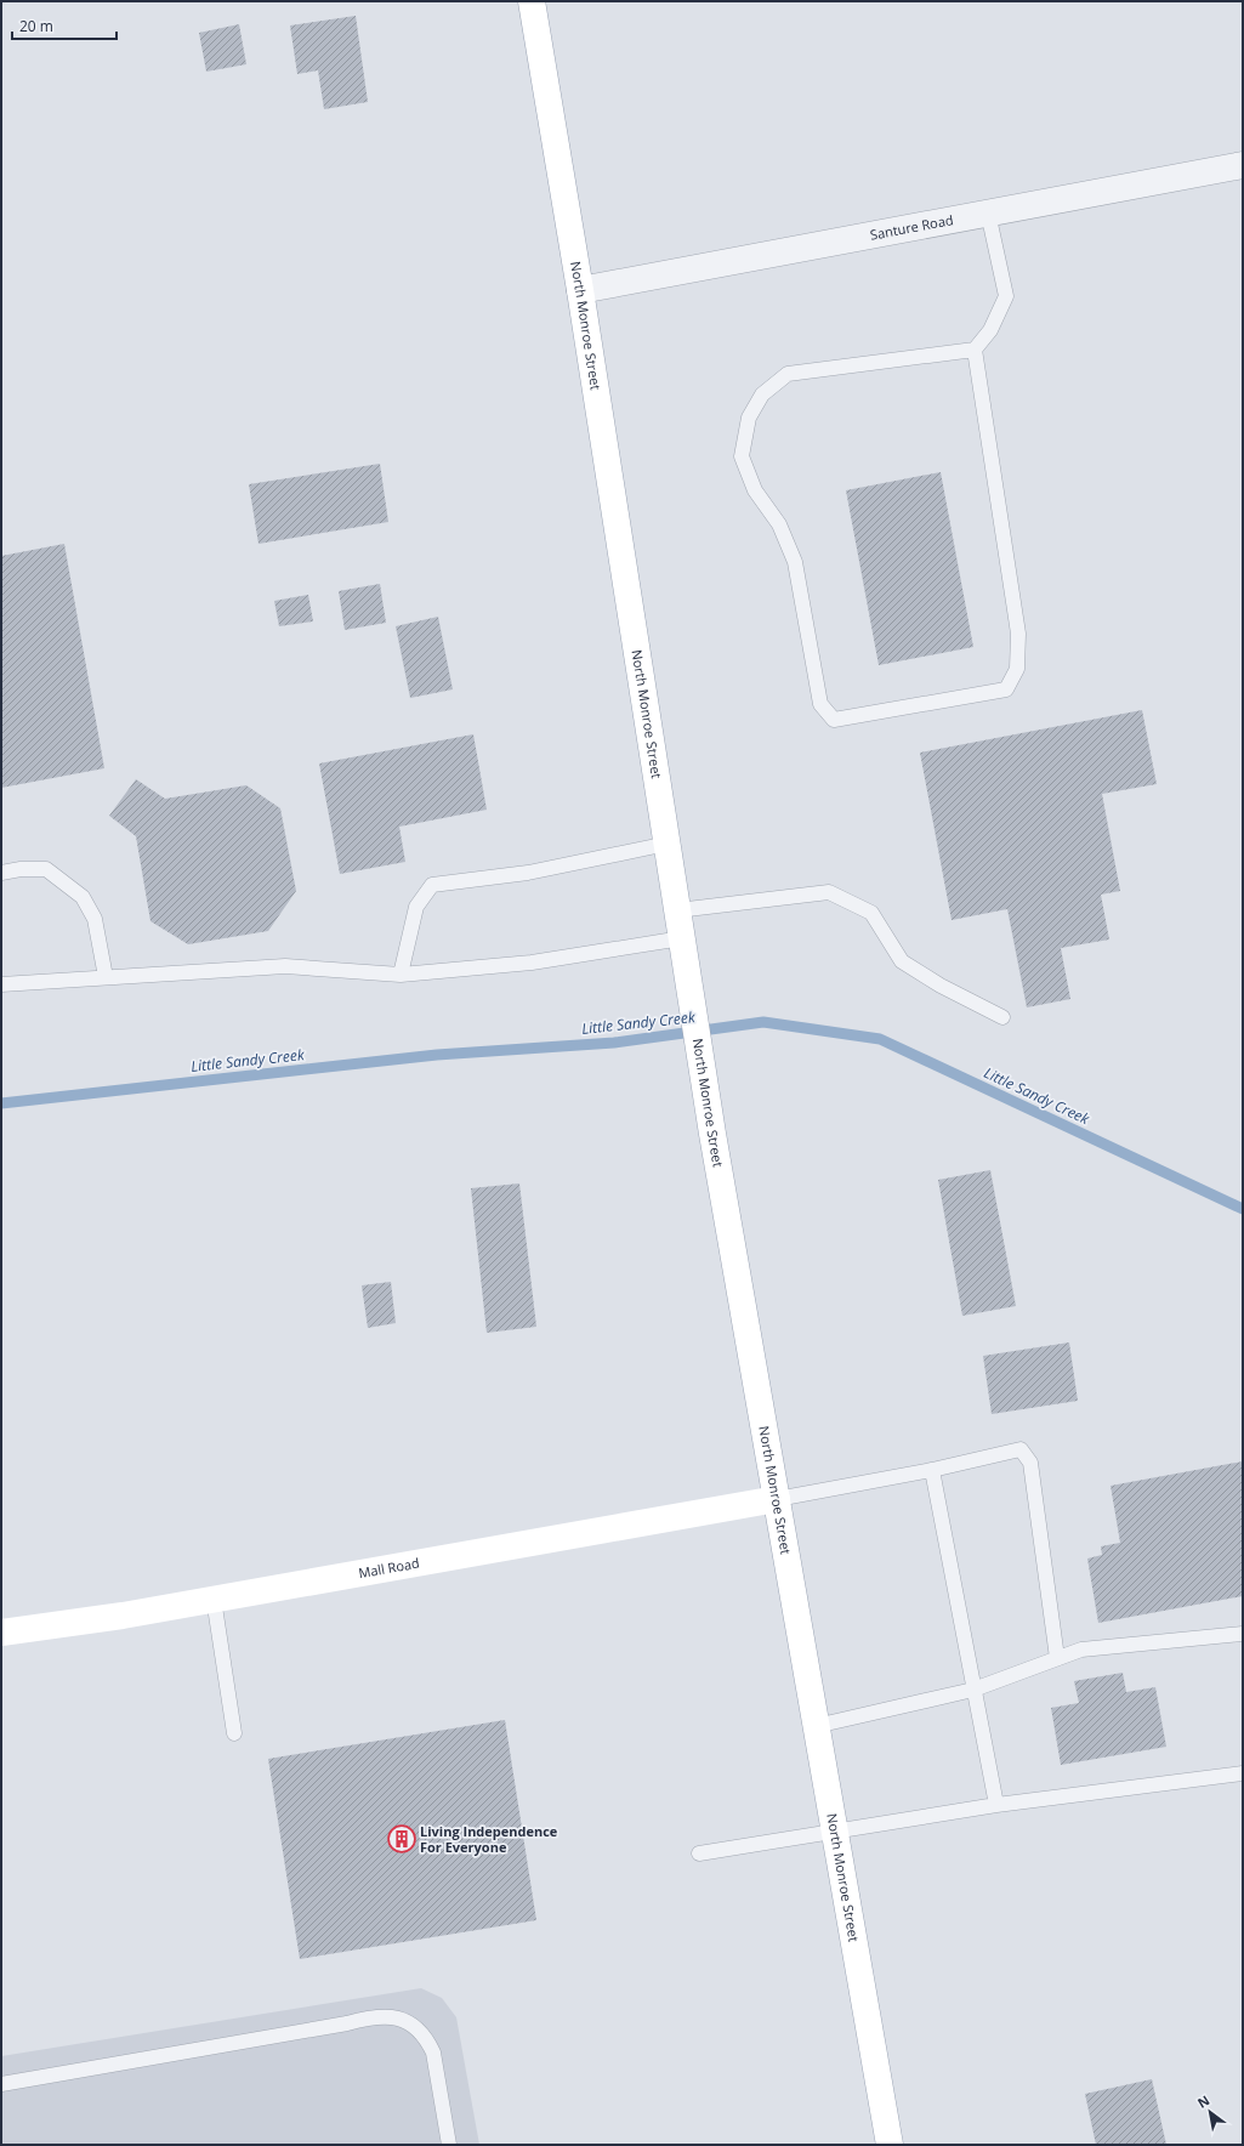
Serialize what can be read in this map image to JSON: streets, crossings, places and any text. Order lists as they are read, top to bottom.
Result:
{
  "streets": {
    "main road": ["North Monroe Street", "Mall Road"],
    "street": ["Santure Road"]
  },
  "crossings": [
    ["Santure Road", "North Monroe Street"],
    ["North Monroe Street", "Mall Road"]
  ],
  "water": ["Little Sandy Creek"],
  "places": {
    "building": ["Living Independence For Everyone"]
  },
  "scale_bar": "20 m",
  "north": "top left"
}
